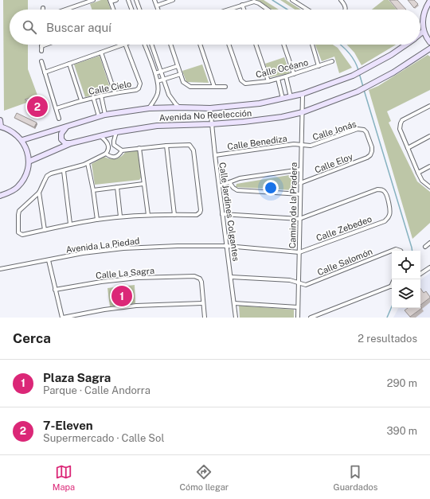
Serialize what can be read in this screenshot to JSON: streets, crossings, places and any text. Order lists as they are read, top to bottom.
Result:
{
  "streets": {
    "main road": ["Avenida No Reelección"],
    "street": [
      "Calle Océano",
      "Calle Cielo",
      "Calle Jonás",
      "Calle Benediza",
      "Calle Eloy",
      "Camino de la Pradera",
      "Calle Jardines Colgantes",
      "Calle Zebedeo",
      "Avenida La Piedad",
      "Calle Salomón",
      "Calle La Sagra"
    ]
  },
  "crossings": [
    ["Avenida No Reelección", "Camino de la Pradera"],
    ["Avenida No Reelección", "Calle Jardines Colgantes"],
    ["Calle Jonás", "Calle Benediza"],
    ["Calle Jonás", "Calle Eloy"],
    ["Calle Jonás", "Camino de la Pradera"],
    ["Calle Benediza", "Camino de la Pradera"],
    ["Calle Benediza", "Calle Jardines Colgantes"],
    ["Calle Eloy", "Camino de la Pradera"],
    ["Camino de la Pradera", "Calle Zebedeo"],
    ["Camino de la Pradera", "Avenida La Piedad"],
    ["Camino de la Pradera", "Calle Salomón"],
    ["Calle Jardines Colgantes", "Avenida La Piedad"],
    ["Calle Jardines Colgantes", "Calle Salomón"],
    ["Calle Zebedeo", "Avenida La Piedad"]
  ],
  "page": {
    "search": "Buscar aquí",
    "pins": ["2", "1"],
    "heading": ["Cerca", "2 resultados"],
    "list": [
      {
        "mark": "1",
        "name": "Plaza Sagra",
        "note": "Parque · Calle Andorra",
        "value": "290 m"
      },
      {
        "mark": "2",
        "name": "7-Eleven",
        "note": "Supermercado · Calle Sol",
        "value": "390 m"
      }
    ],
    "nav": ["Mapa", "Cómo llegar", "Guardados"]
  }
}
